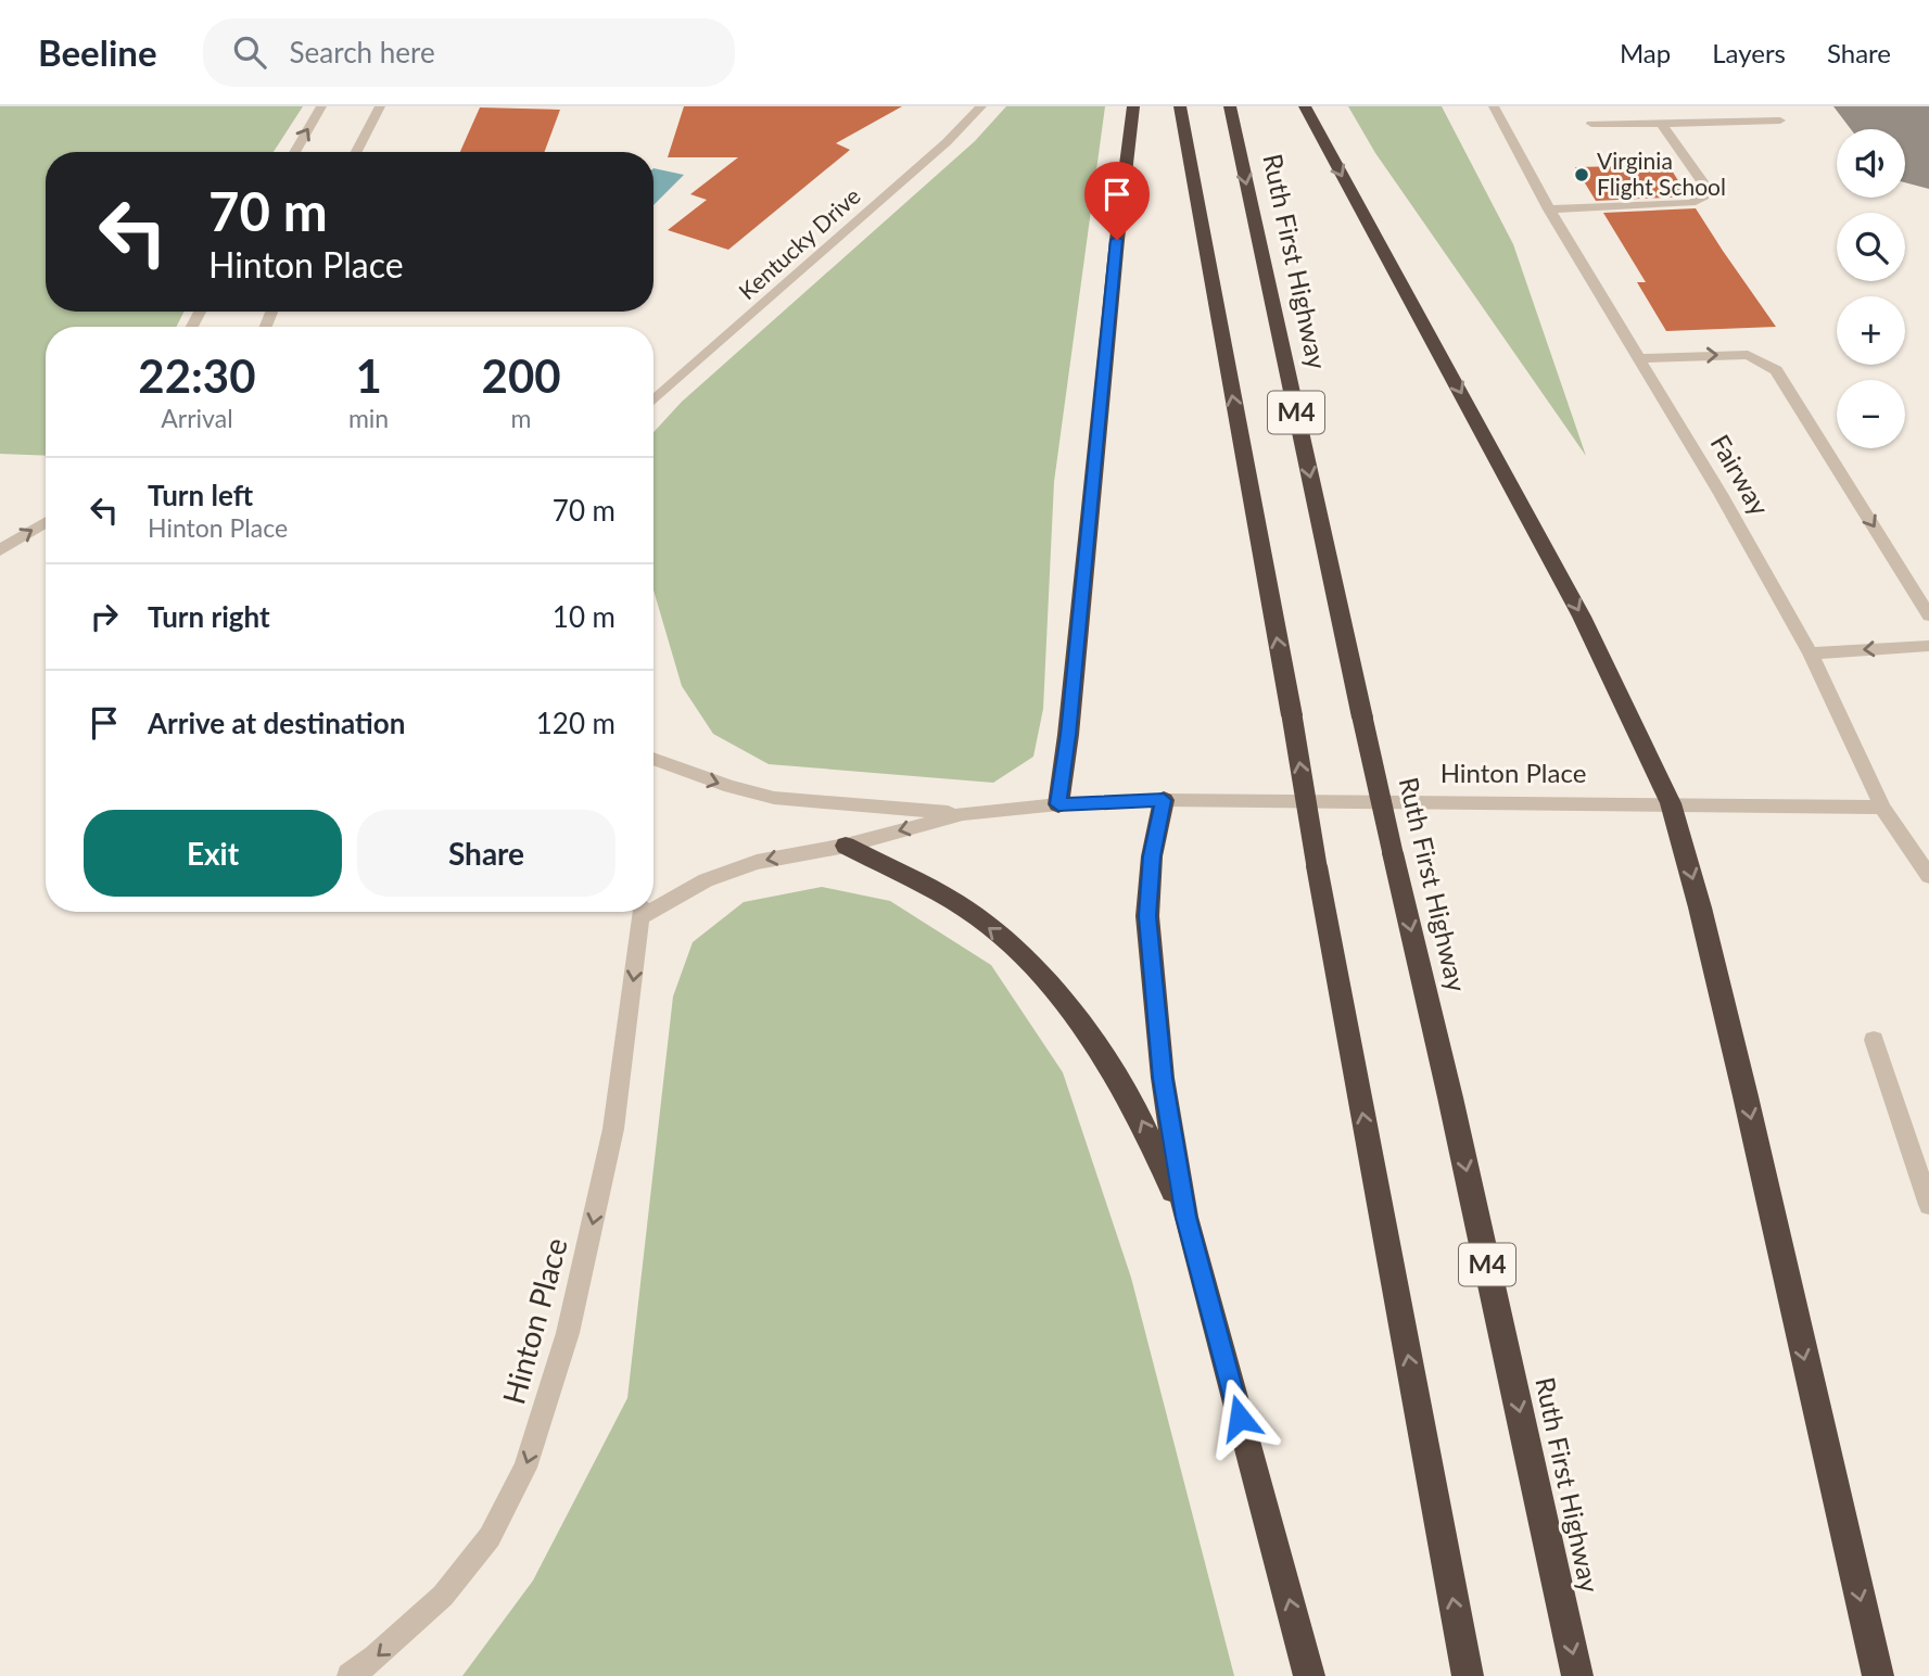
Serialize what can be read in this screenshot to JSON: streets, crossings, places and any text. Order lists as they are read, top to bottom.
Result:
{
  "streets": {
    "highway": ["Ruth First Highway", "M4"],
    "street": ["Kentucky Drive", "Fairway", "Hinton Place"]
  },
  "crossings": [
    ["Fairway", "Hinton Place"]
  ],
  "places": ["Virginia Flight School"],
  "page": {
    "header": "Beeline",
    "search": "Search here",
    "nav": ["Map", "Layers", "Share"],
    "map_buttons": ["+", "−"],
    "turn": ["70 m", "Hinton Place"],
    "eta": [
      "22:30",
      "Arrival",
      "1",
      "min",
      "200",
      "m"
    ],
    "list": [
      {
        "name": "Turn left",
        "note": "Hinton Place",
        "value": "70 m"
      },
      {
        "name": "Turn right",
        "value": "10 m"
      },
      {
        "name": "Arrive at destination",
        "value": "120 m"
      }
    ],
    "buttons": ["Exit", "Share"]
  }
}
